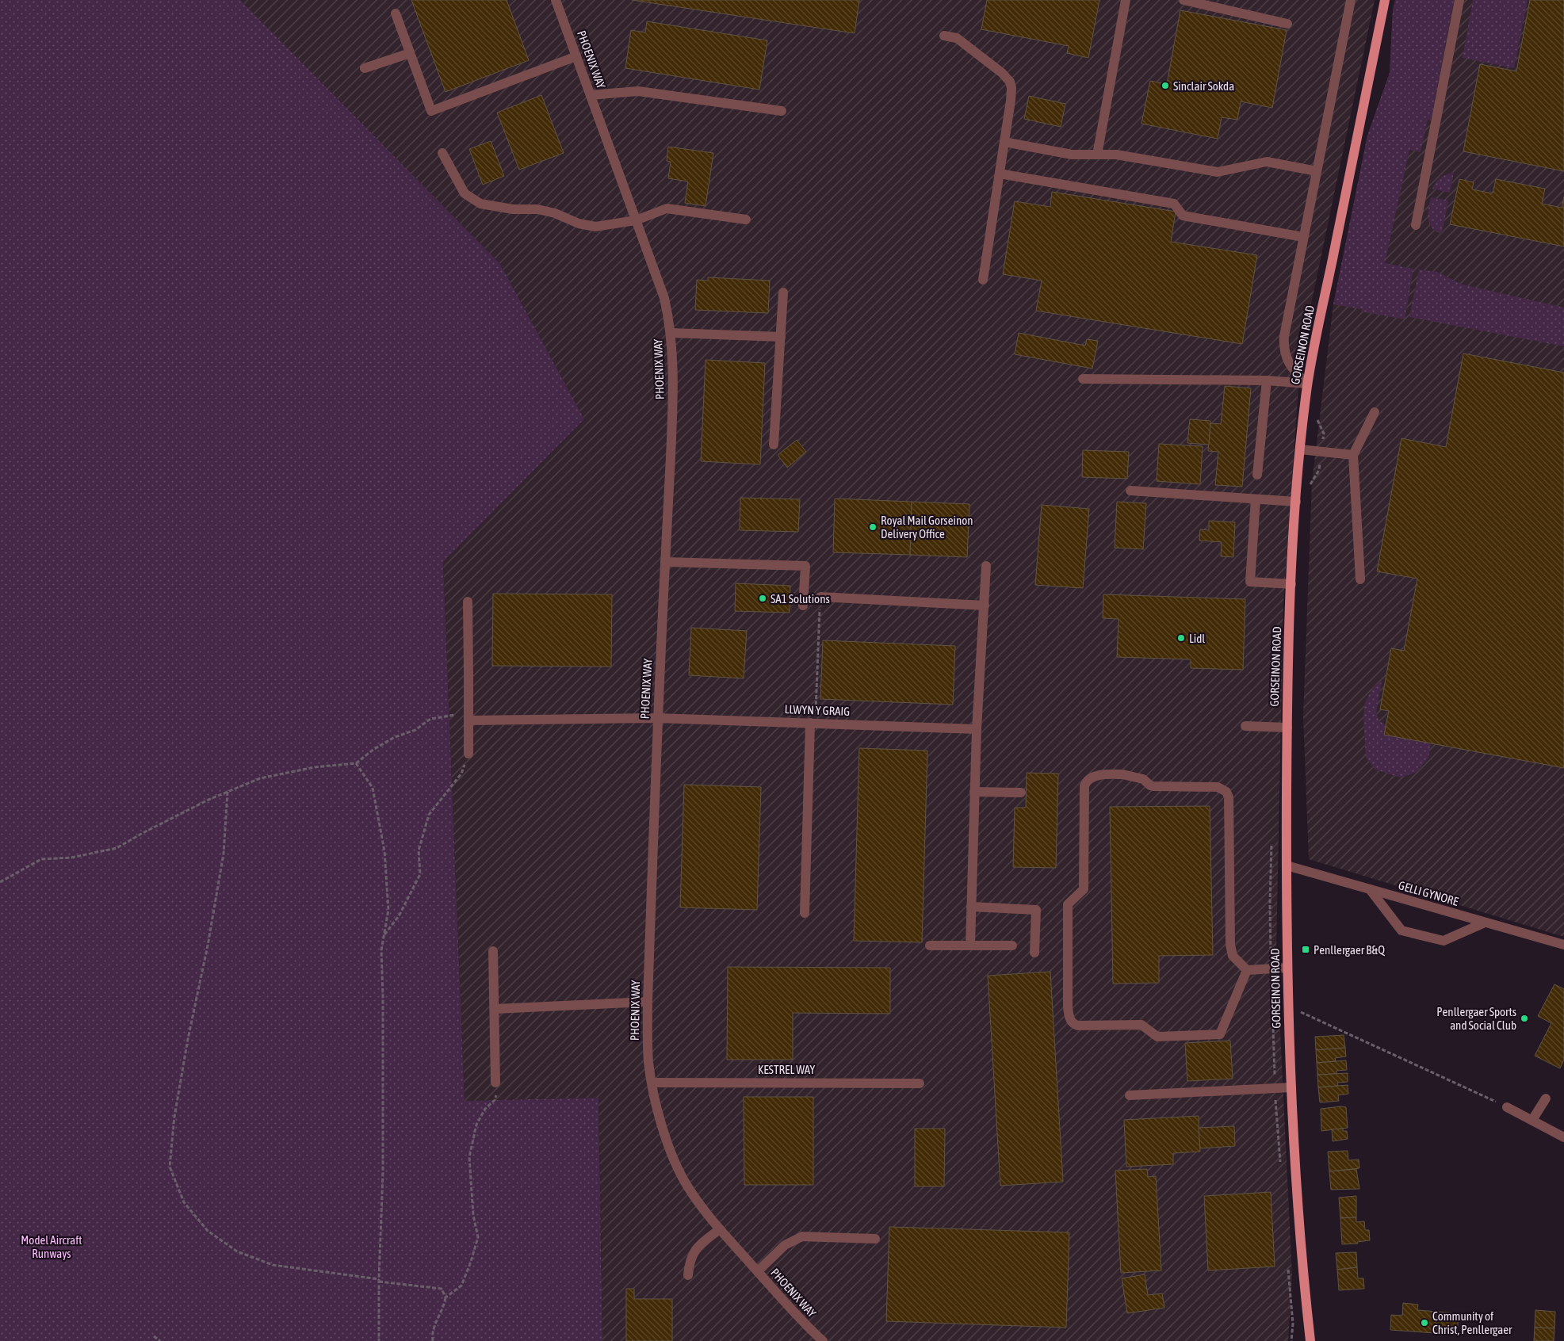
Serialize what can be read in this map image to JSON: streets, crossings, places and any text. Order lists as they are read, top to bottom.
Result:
{
  "streets": {
    "main road": ["GORSEINON ROAD"],
    "street": [
      "PHOENIX WAY",
      "LLWYN Y GRAIG",
      "GELLI GYNORE",
      "KESTREL WAY"
    ]
  },
  "crossings": [
    ["PHOENIX WAY", "LLWYN Y GRAIG"],
    ["PHOENIX WAY", "KESTREL WAY"],
    ["GORSEINON ROAD", "GELLI GYNORE"]
  ],
  "parks": ["Model Aircraft Runways"],
  "places": {
    "other": [
      "Sinclair Sokda",
      "Royal Mail Gorseinon Delivery Office",
      "SA1 Solutions",
      "Lidl",
      "Penllergaer Sports and Social Club",
      "Community of Christ, Penllergaer"
    ],
    "transit": ["Penllergaer B&Q"]
  }
}
